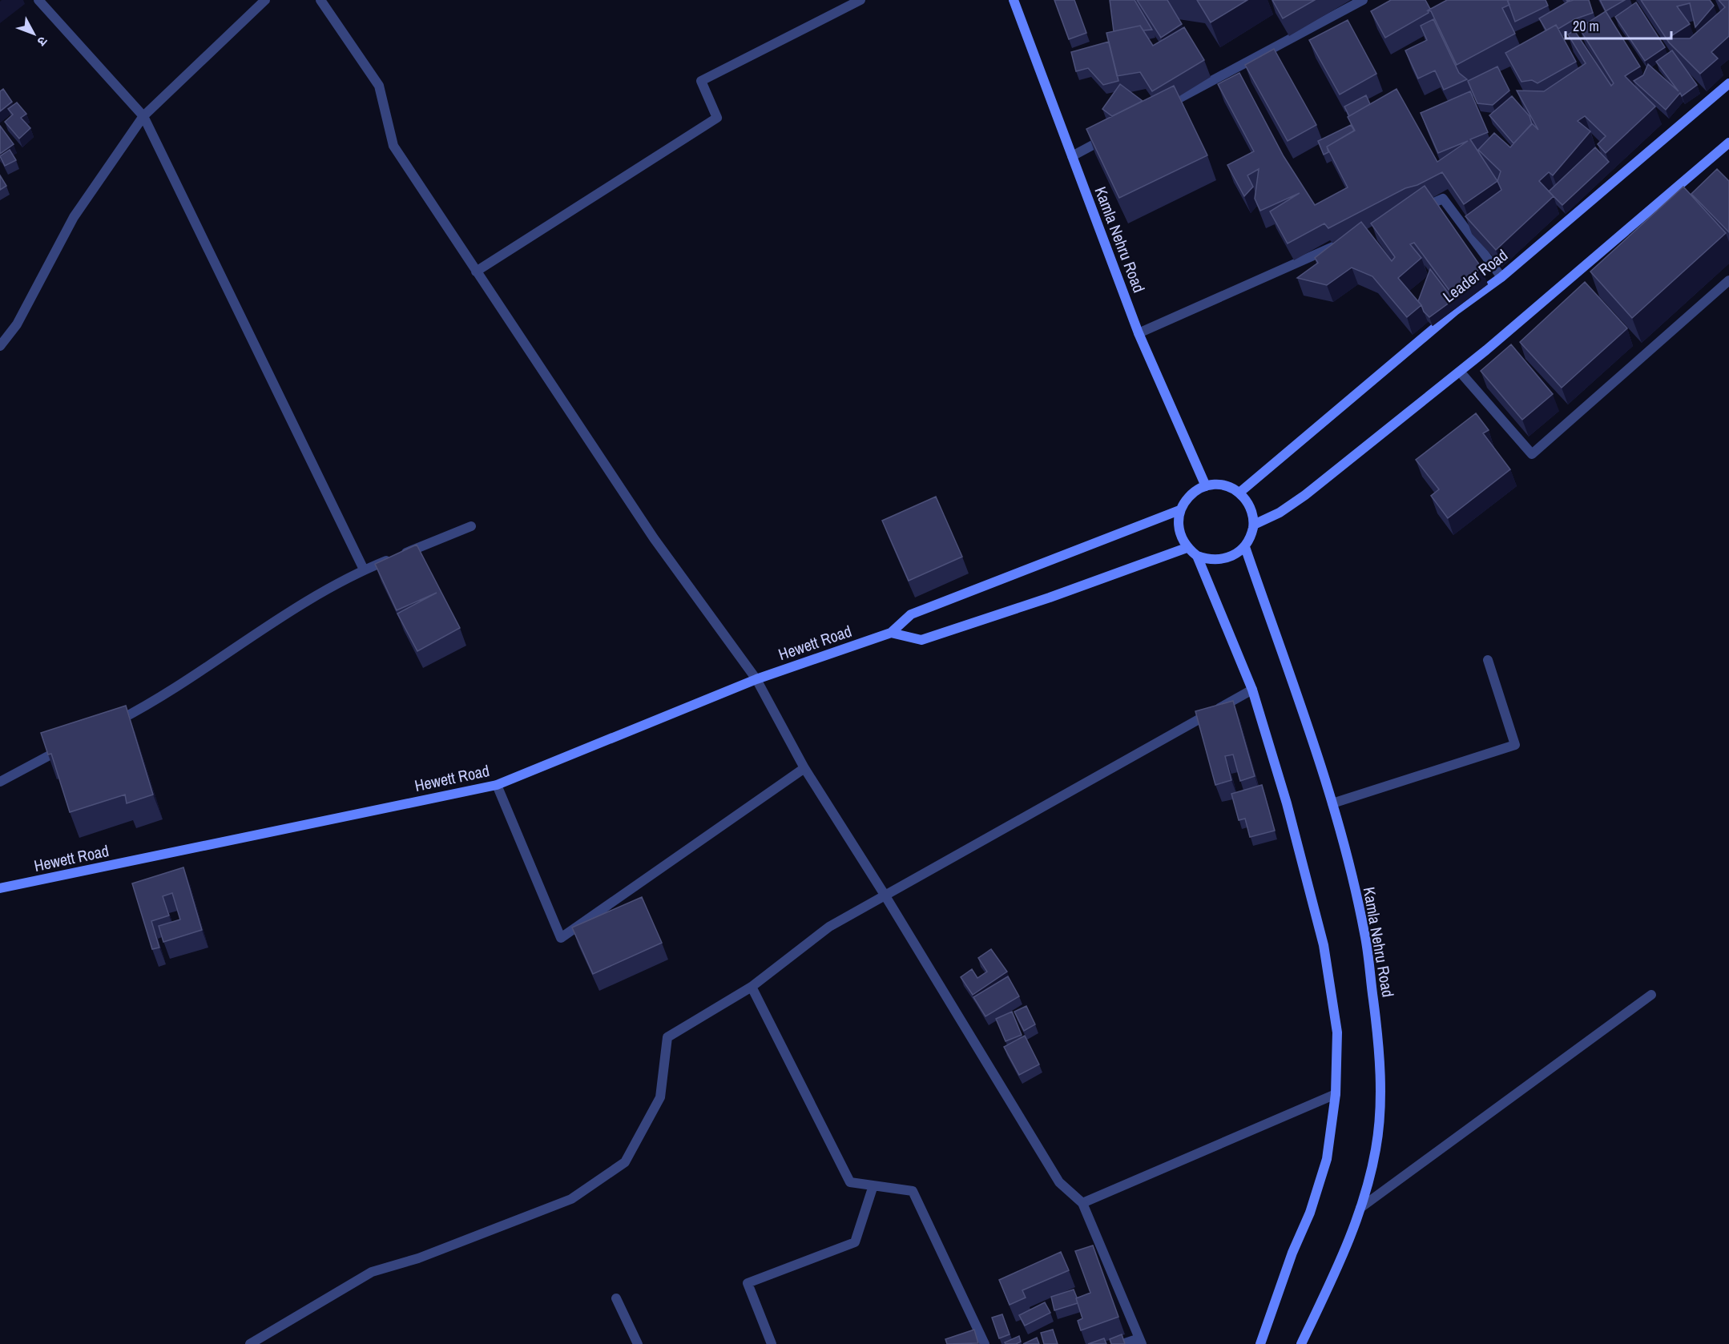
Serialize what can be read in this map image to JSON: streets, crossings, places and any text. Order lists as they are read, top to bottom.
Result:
{
  "streets": {
    "main road": ["Kamla Nehru Road", "Leader Road", "Hewett Road"]
  },
  "crossings": [
    ["Kamla Nehru Road", "Leader Road"],
    ["Kamla Nehru Road", "Hewett Road"],
    ["Leader Road", "Hewett Road"]
  ],
  "scale_bar": "20 m",
  "north": "bottom right"
}
